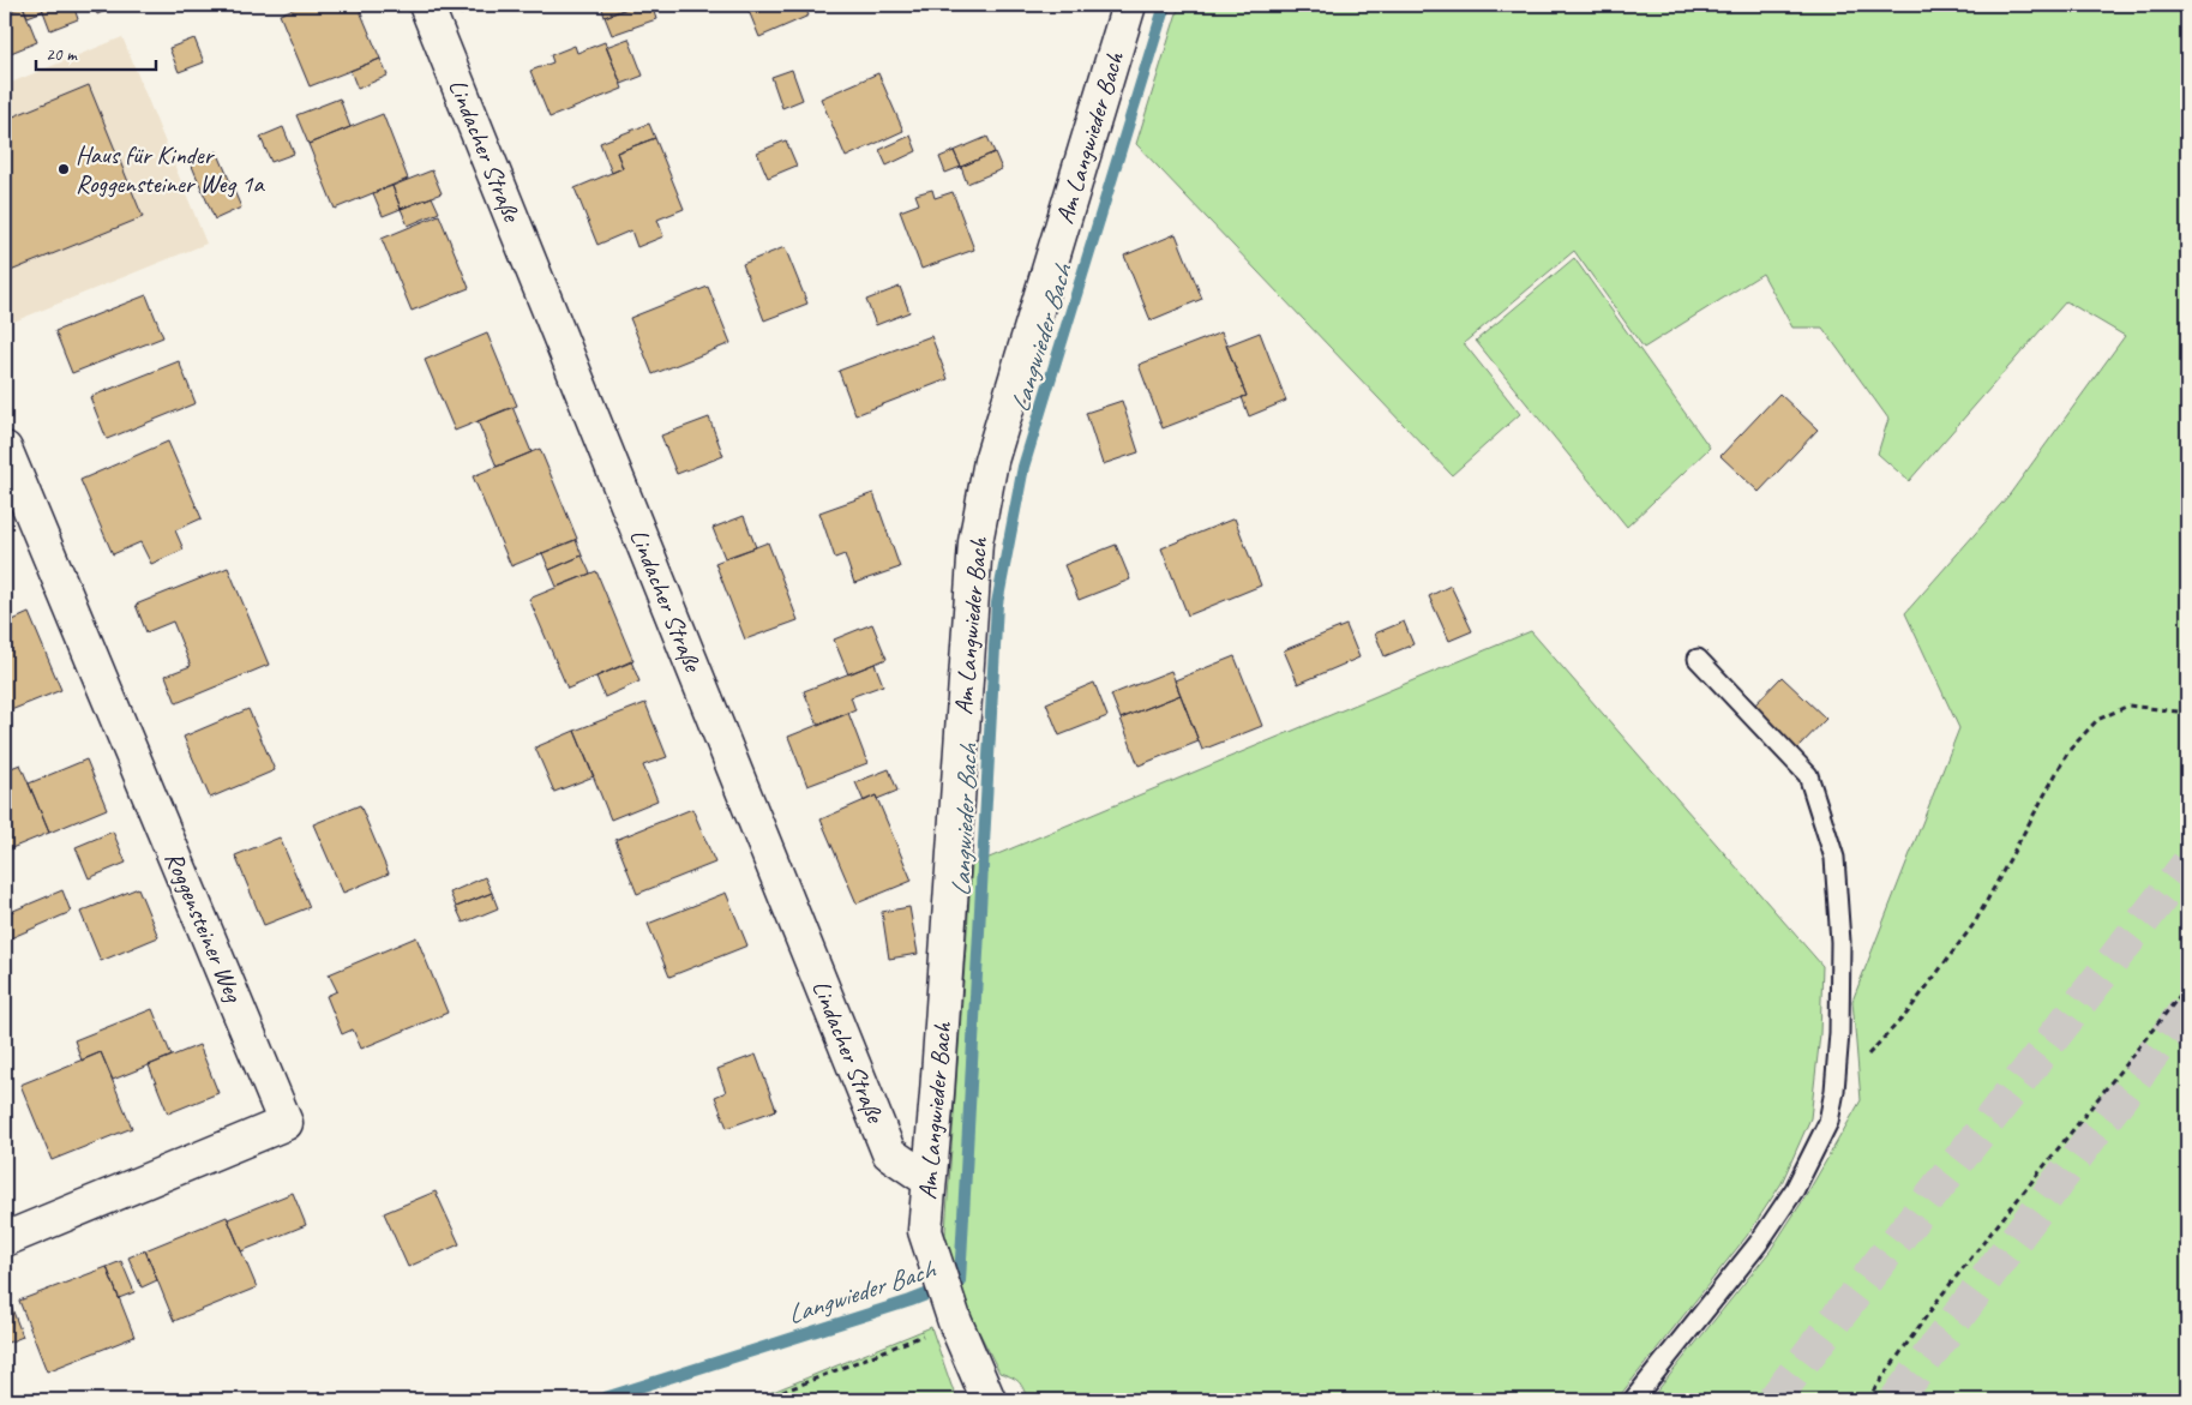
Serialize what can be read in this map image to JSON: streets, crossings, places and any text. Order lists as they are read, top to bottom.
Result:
{
  "streets": {
    "street": ["Am Langwieder Bach", "Lindacher Straße", "Roggensteiner Weg"]
  },
  "crossings": [
    ["Am Langwieder Bach", "Lindacher Straße"]
  ],
  "water": ["Langwieder Bach"],
  "places": ["Haus für Kinder Roggensteiner Weg 1a"],
  "scale_bar": "20 m"
}
